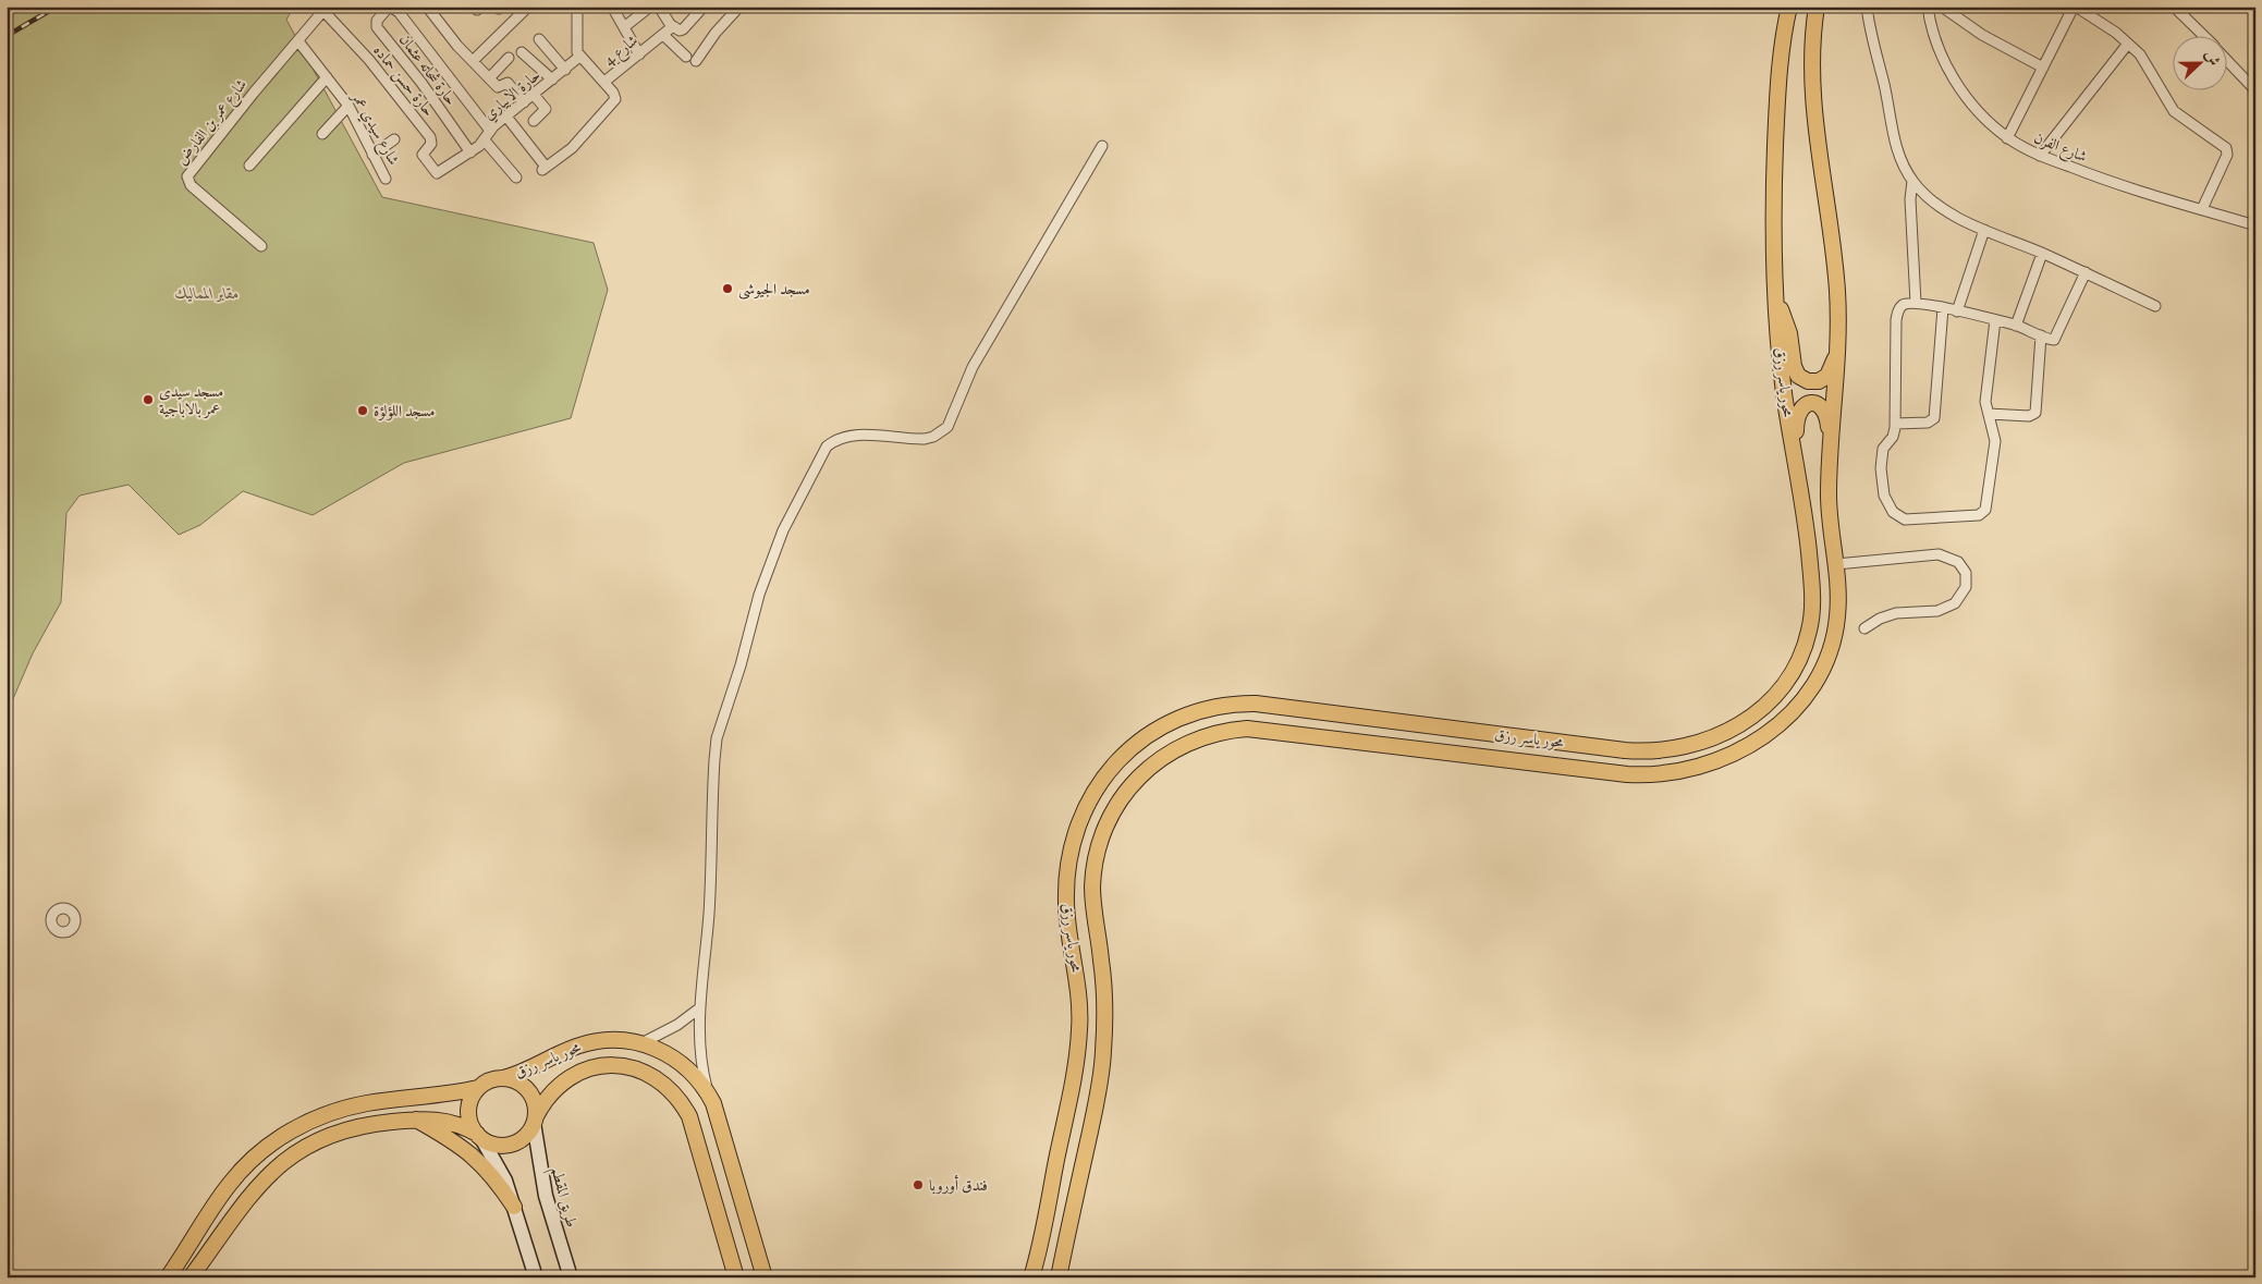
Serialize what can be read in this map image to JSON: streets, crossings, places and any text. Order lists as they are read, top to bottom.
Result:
{
  "streets": {
    "main road": ["محور ياسر رزق", "طريق المقطم"],
    "street": [
      "شارع 4",
      "حارة شحاته عثمان",
      "حارة حسن حماده",
      "حارة الابياري",
      "شارع عمر بن الفارض",
      "شارع سيدي عمر",
      "شارع الفرن"
    ]
  },
  "crossings": [
    ["حارة شحاته عثمان", "حارة الابياري"],
    ["حارة حسن حماده", "حارة الابياري"],
    ["حارة حسن حماده", "شارع عمر بن الفارض"],
    ["شارع عمر بن الفارض", "شارع سيدي عمر"],
    ["محور ياسر رزق", "طريق المقطم"]
  ],
  "parks": ["مقابر المماليك"],
  "places": [
    "مسجد الجيوشى",
    "مسجد سيدى عمر بالاباجية",
    "مسجد اللؤلؤة",
    "فندق أوروبا"
  ],
  "north": "right"
}
